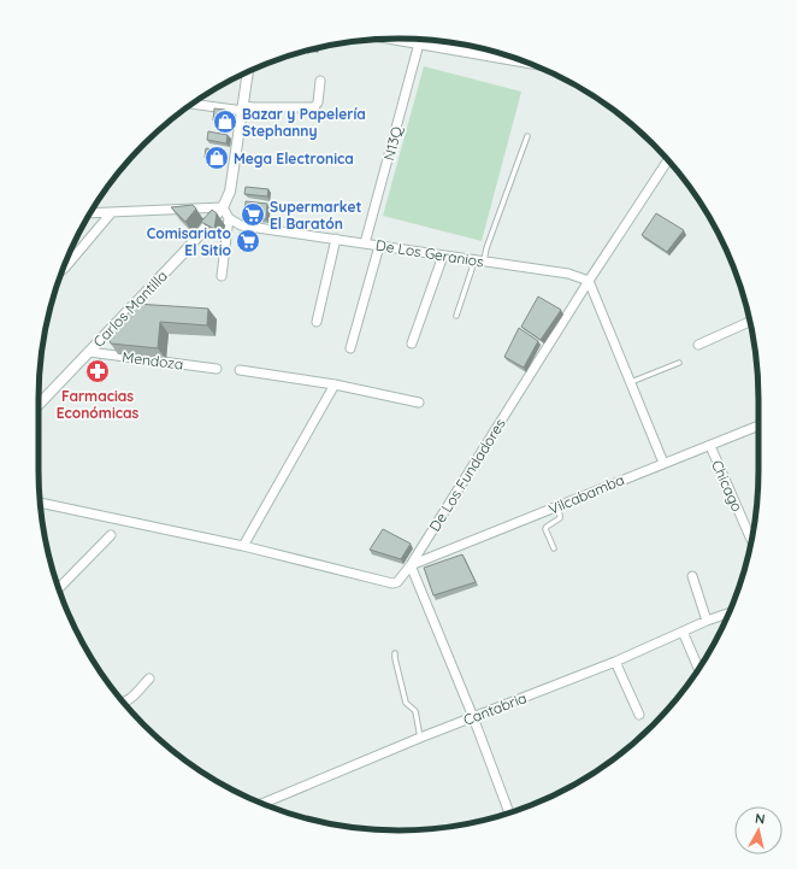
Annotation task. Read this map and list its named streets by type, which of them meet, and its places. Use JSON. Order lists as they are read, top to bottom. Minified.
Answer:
{"streets":{"street":["N13Q","De Los Geranios","Carlos Mantilla","Mendoza","De Los Fundadores","Chicago","Vilcabamba","Cantabria"]},"crossings":[["N13Q","De Los Geranios"],["De Los Geranios","De Los Fundadores"],["Carlos Mantilla","Mendoza"],["De Los Fundadores","Vilcabamba"],["Chicago","Vilcabamba"]],"places":{"shop":["Bazar y Papelería Stephanny","Mega Electronica"],"supermarket":["Supermarket El Baratón","Comisariato El Sitio"],"pharmacy":["Farmacias Económicas"]},"north":"top"}
